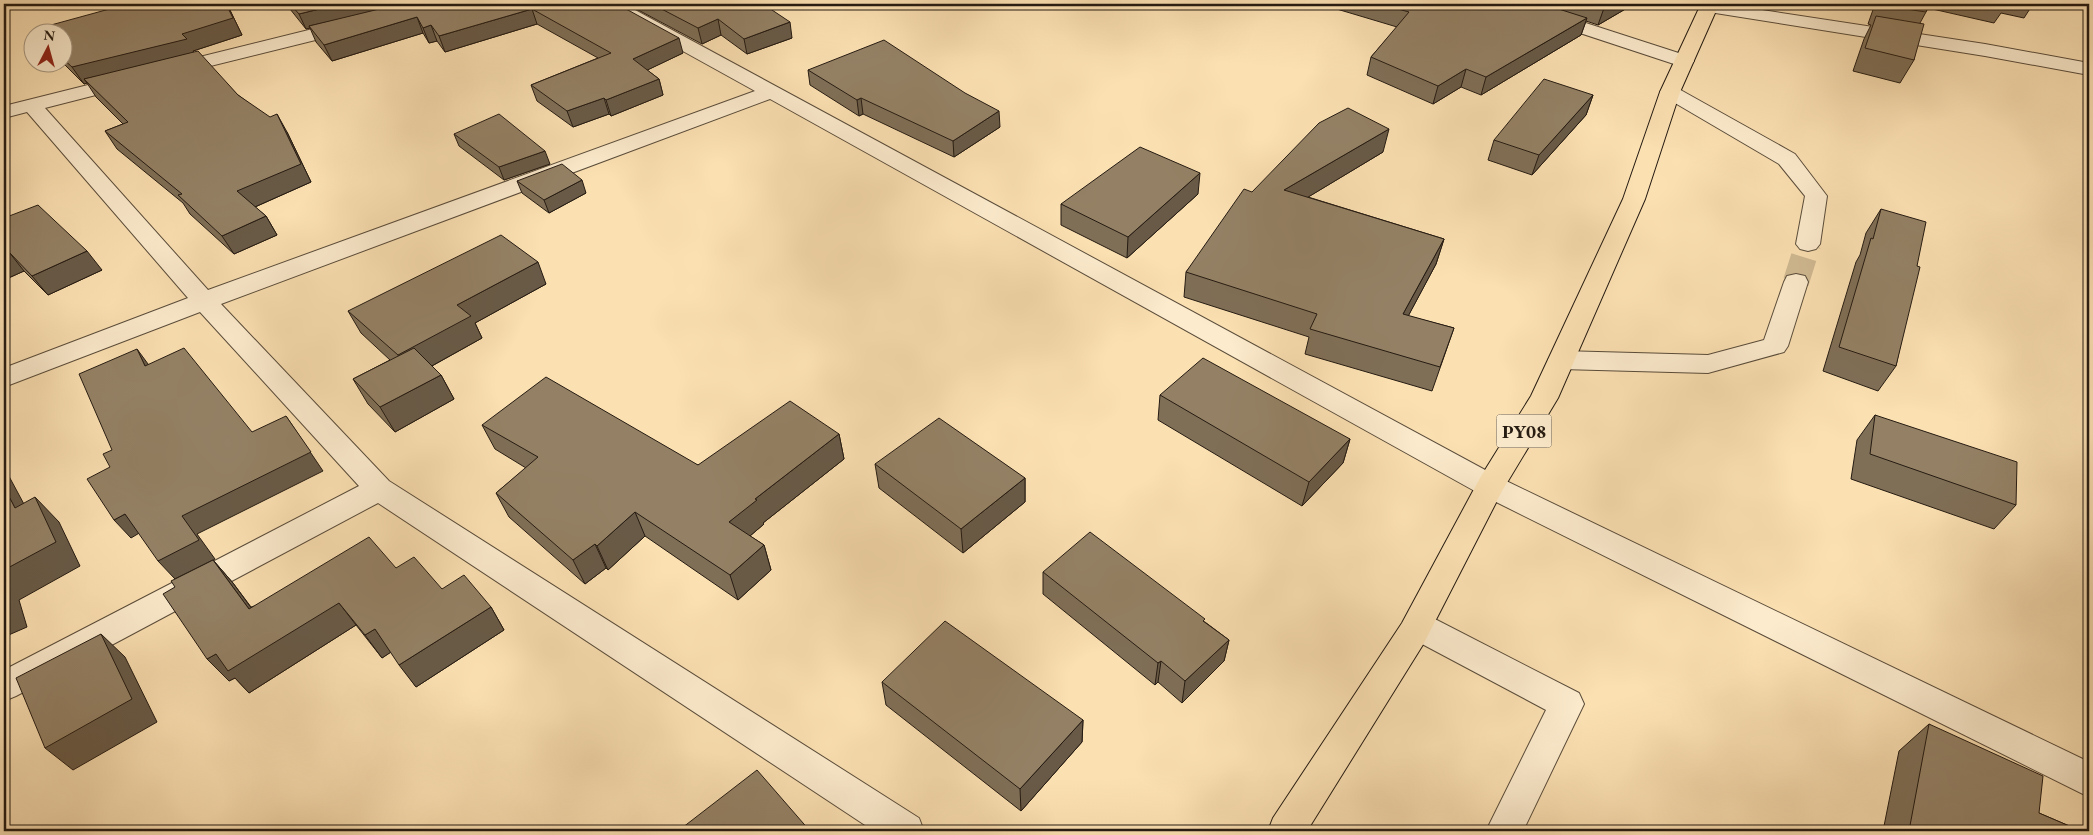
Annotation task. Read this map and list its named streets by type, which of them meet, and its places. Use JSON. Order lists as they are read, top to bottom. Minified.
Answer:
{"streets":{"highway":["PY08"]},"north":"top"}
